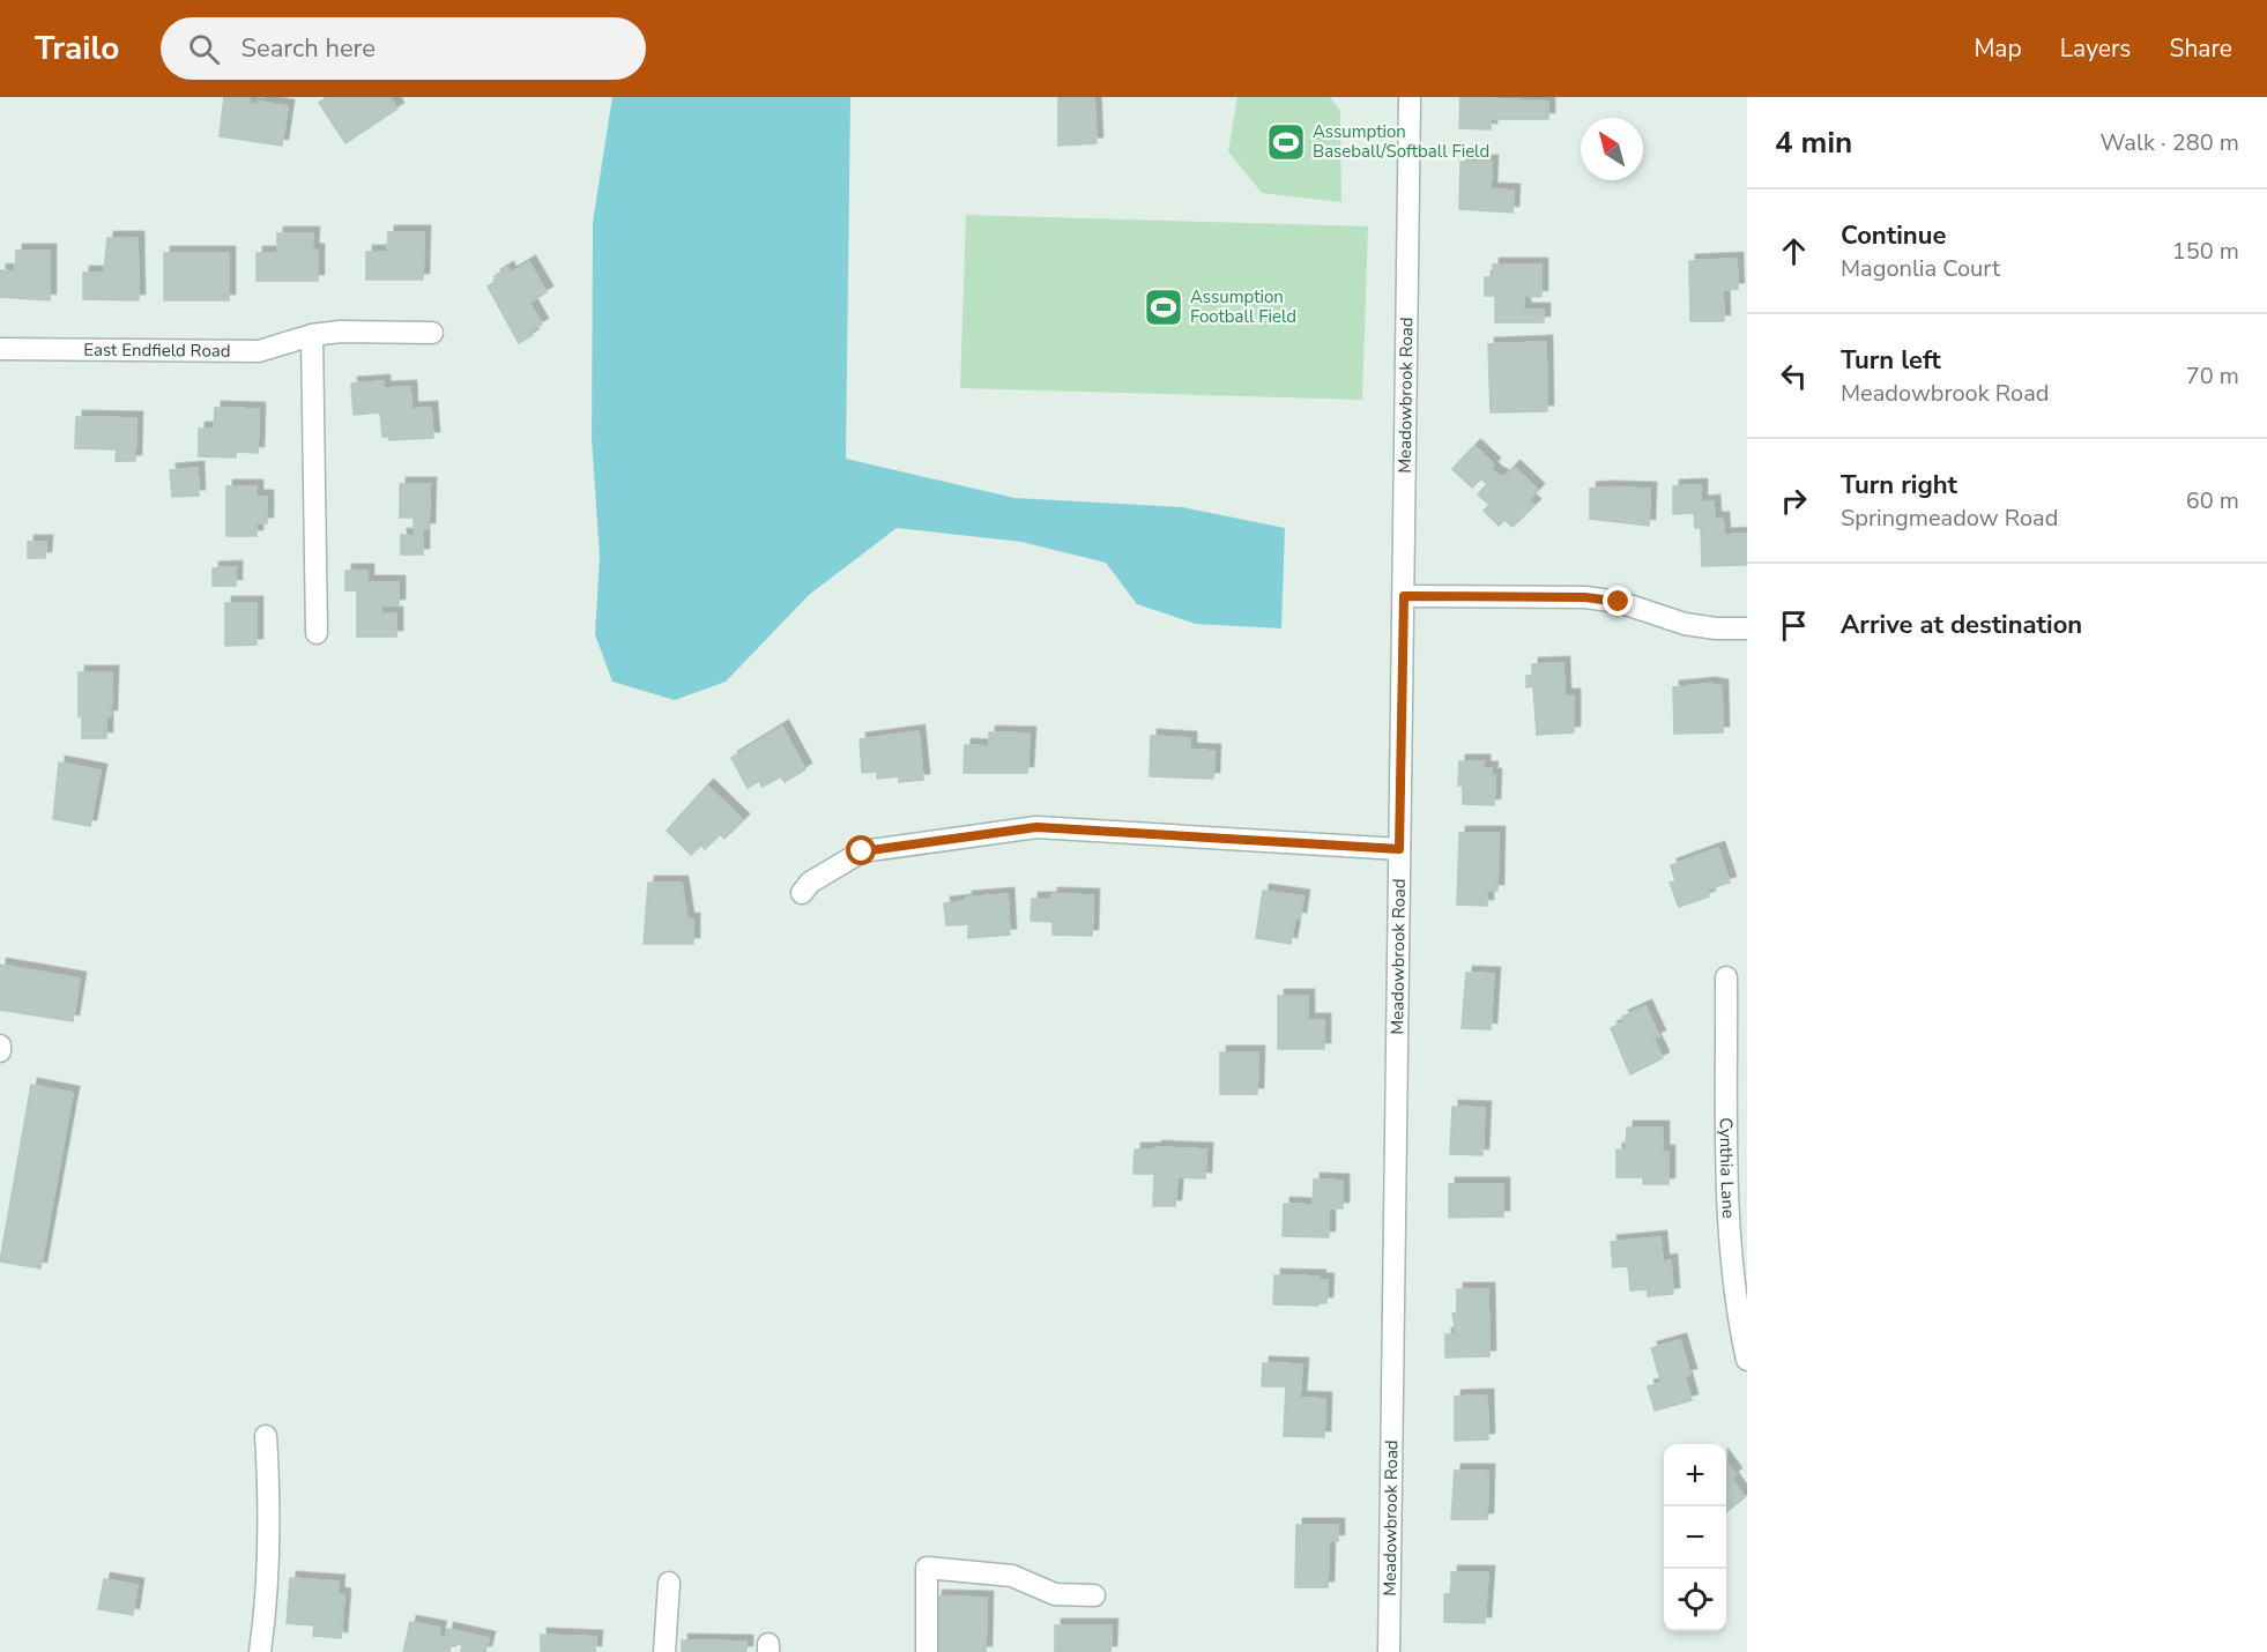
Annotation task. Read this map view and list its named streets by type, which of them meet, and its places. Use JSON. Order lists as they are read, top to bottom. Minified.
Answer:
{"streets":{"street":["East Endfield Road","Meadowbrook Road","Cynthia Lane"]},"places":{"sports":["Assumption Baseball/Softball Field","Assumption Football Field"]},"north":"top left","page":{"header":"Trailo","search":"Search here","nav":["Map","Layers","Share"],"heading":["4 min","Walk · 280 m"],"list":[["Continue","Magonlia Court","150 m"],["Turn left","Meadowbrook Road","70 m"],["Turn right","Springmeadow Road","60 m"],"Arrive at destination"],"map_buttons":["+","−"]}}
